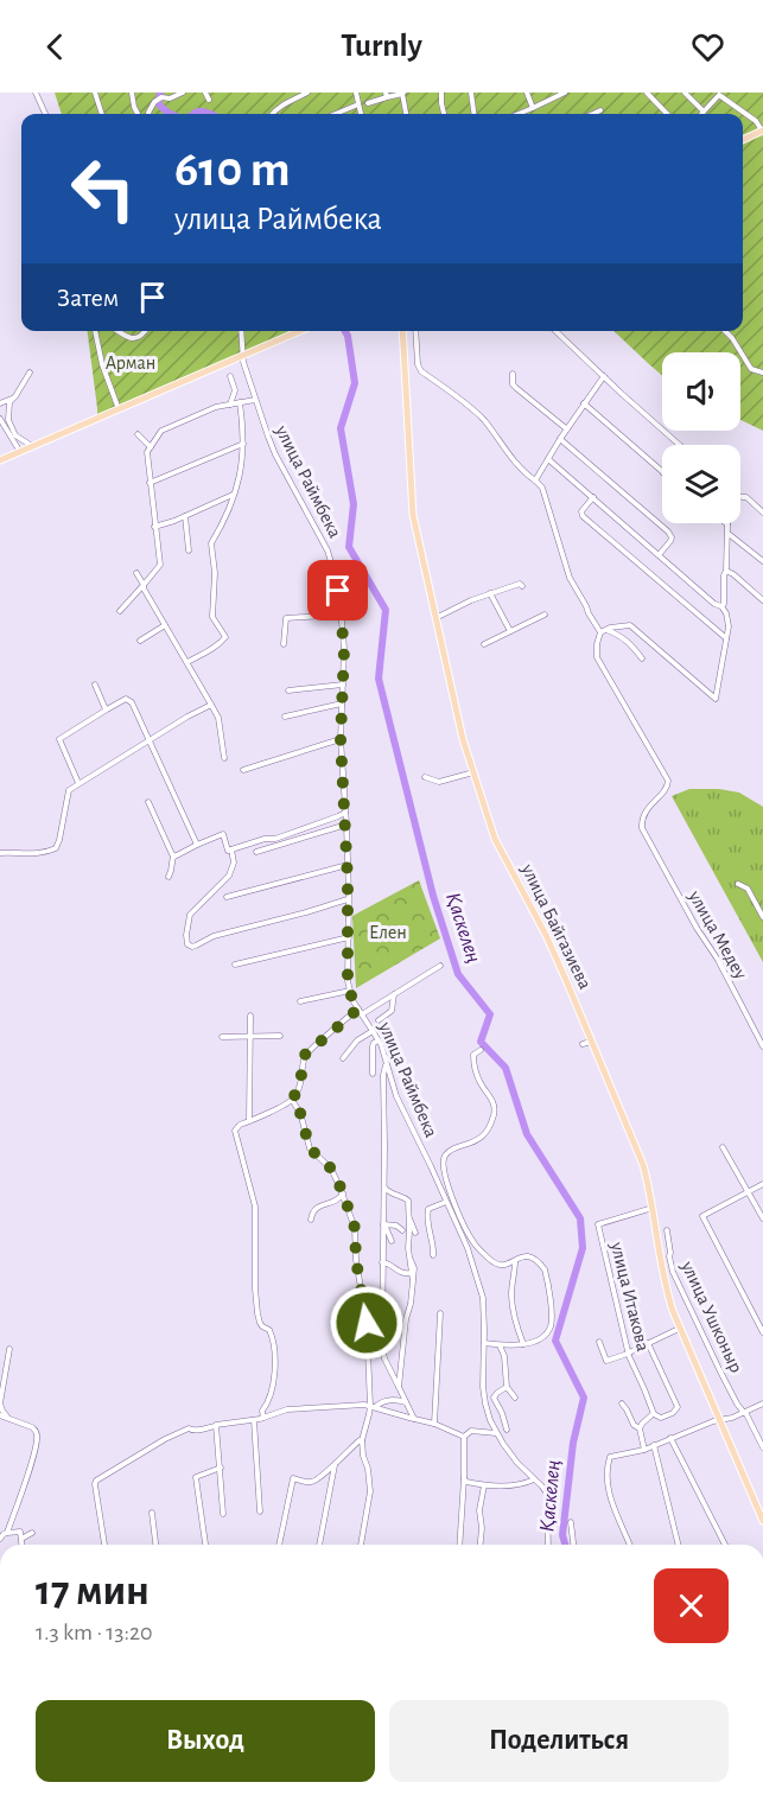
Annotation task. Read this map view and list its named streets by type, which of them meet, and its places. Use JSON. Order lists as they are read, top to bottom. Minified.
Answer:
{"streets":{"main road":["улица Байгазиева"],"street":["улица Раймбека","улица Медеу","улица Итакова","улица Ушконыр"]},"crossings":[["улица Байгазиева","улица Итакова"]],"water":["Қаскелең"],"parks":["Арман","Елен"],"page":{"header":"Turnly","turn":["610 m","улица Раймбека"],"then":"Затем","heading":["17 мин","1.3 km · 13:20"],"buttons":["Выход","Поделиться"]}}
